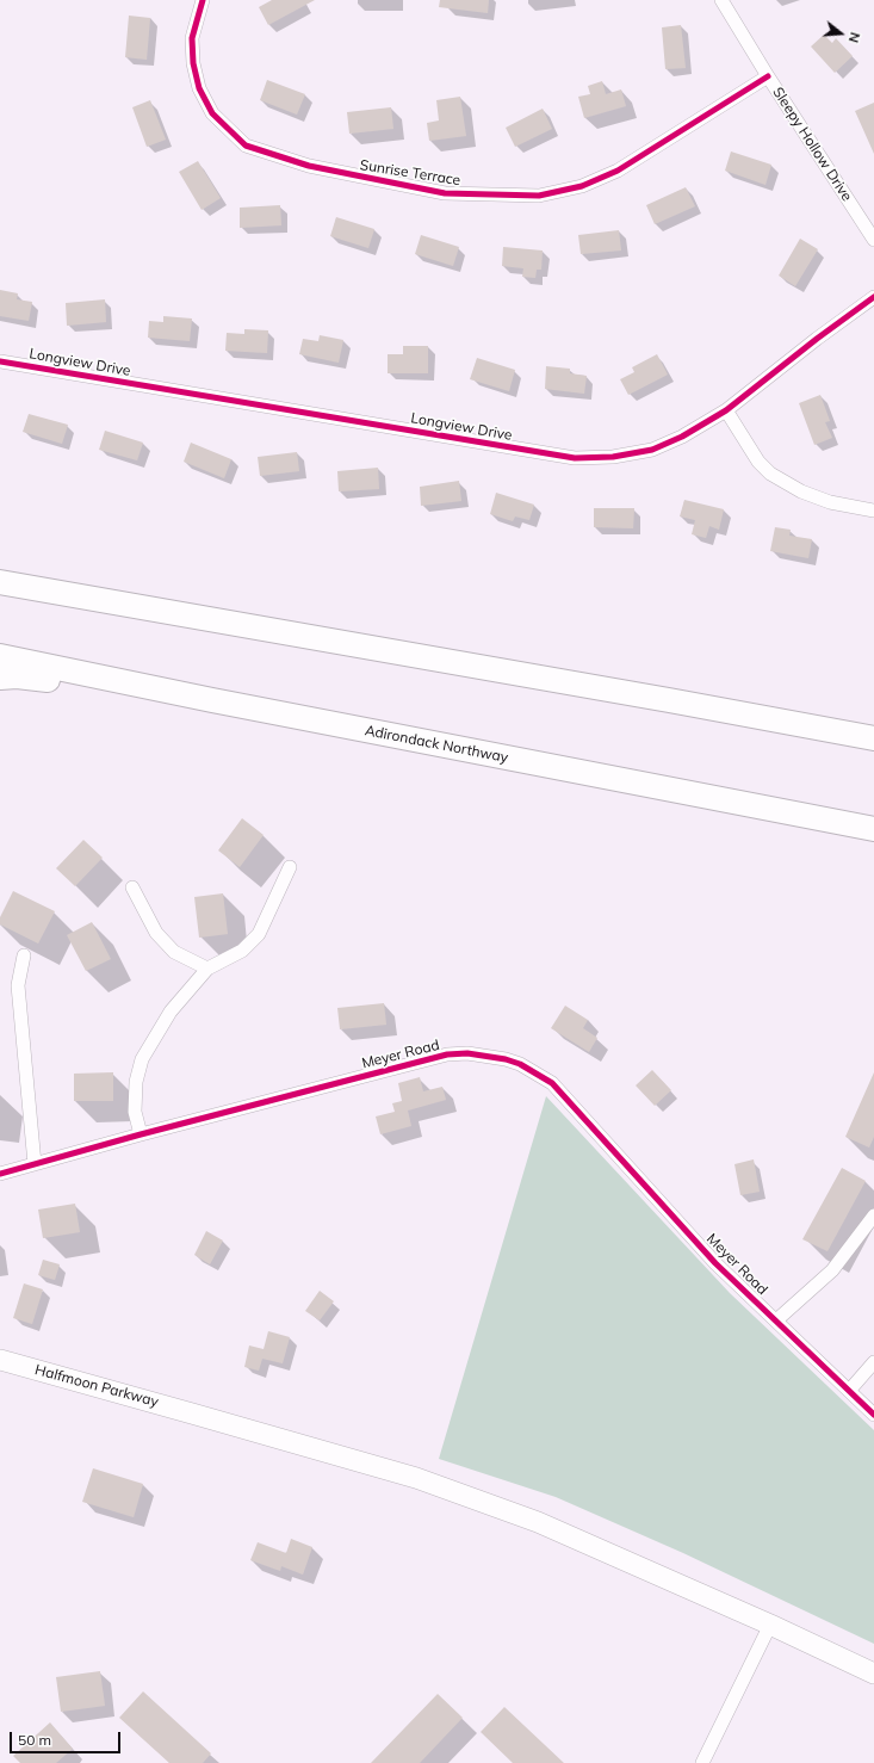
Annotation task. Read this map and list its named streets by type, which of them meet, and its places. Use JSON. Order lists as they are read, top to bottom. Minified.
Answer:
{"streets":{"highway":["Adirondack Northway"],"main road":["Halfmoon Parkway"],"street":["Sleepy Hollow Drive","Sunrise Terrace","Longview Drive","Meyer Road"]},"crossings":[["Sleepy Hollow Drive","Sunrise Terrace"]],"scale_bar":"50 m","north":"right"}
